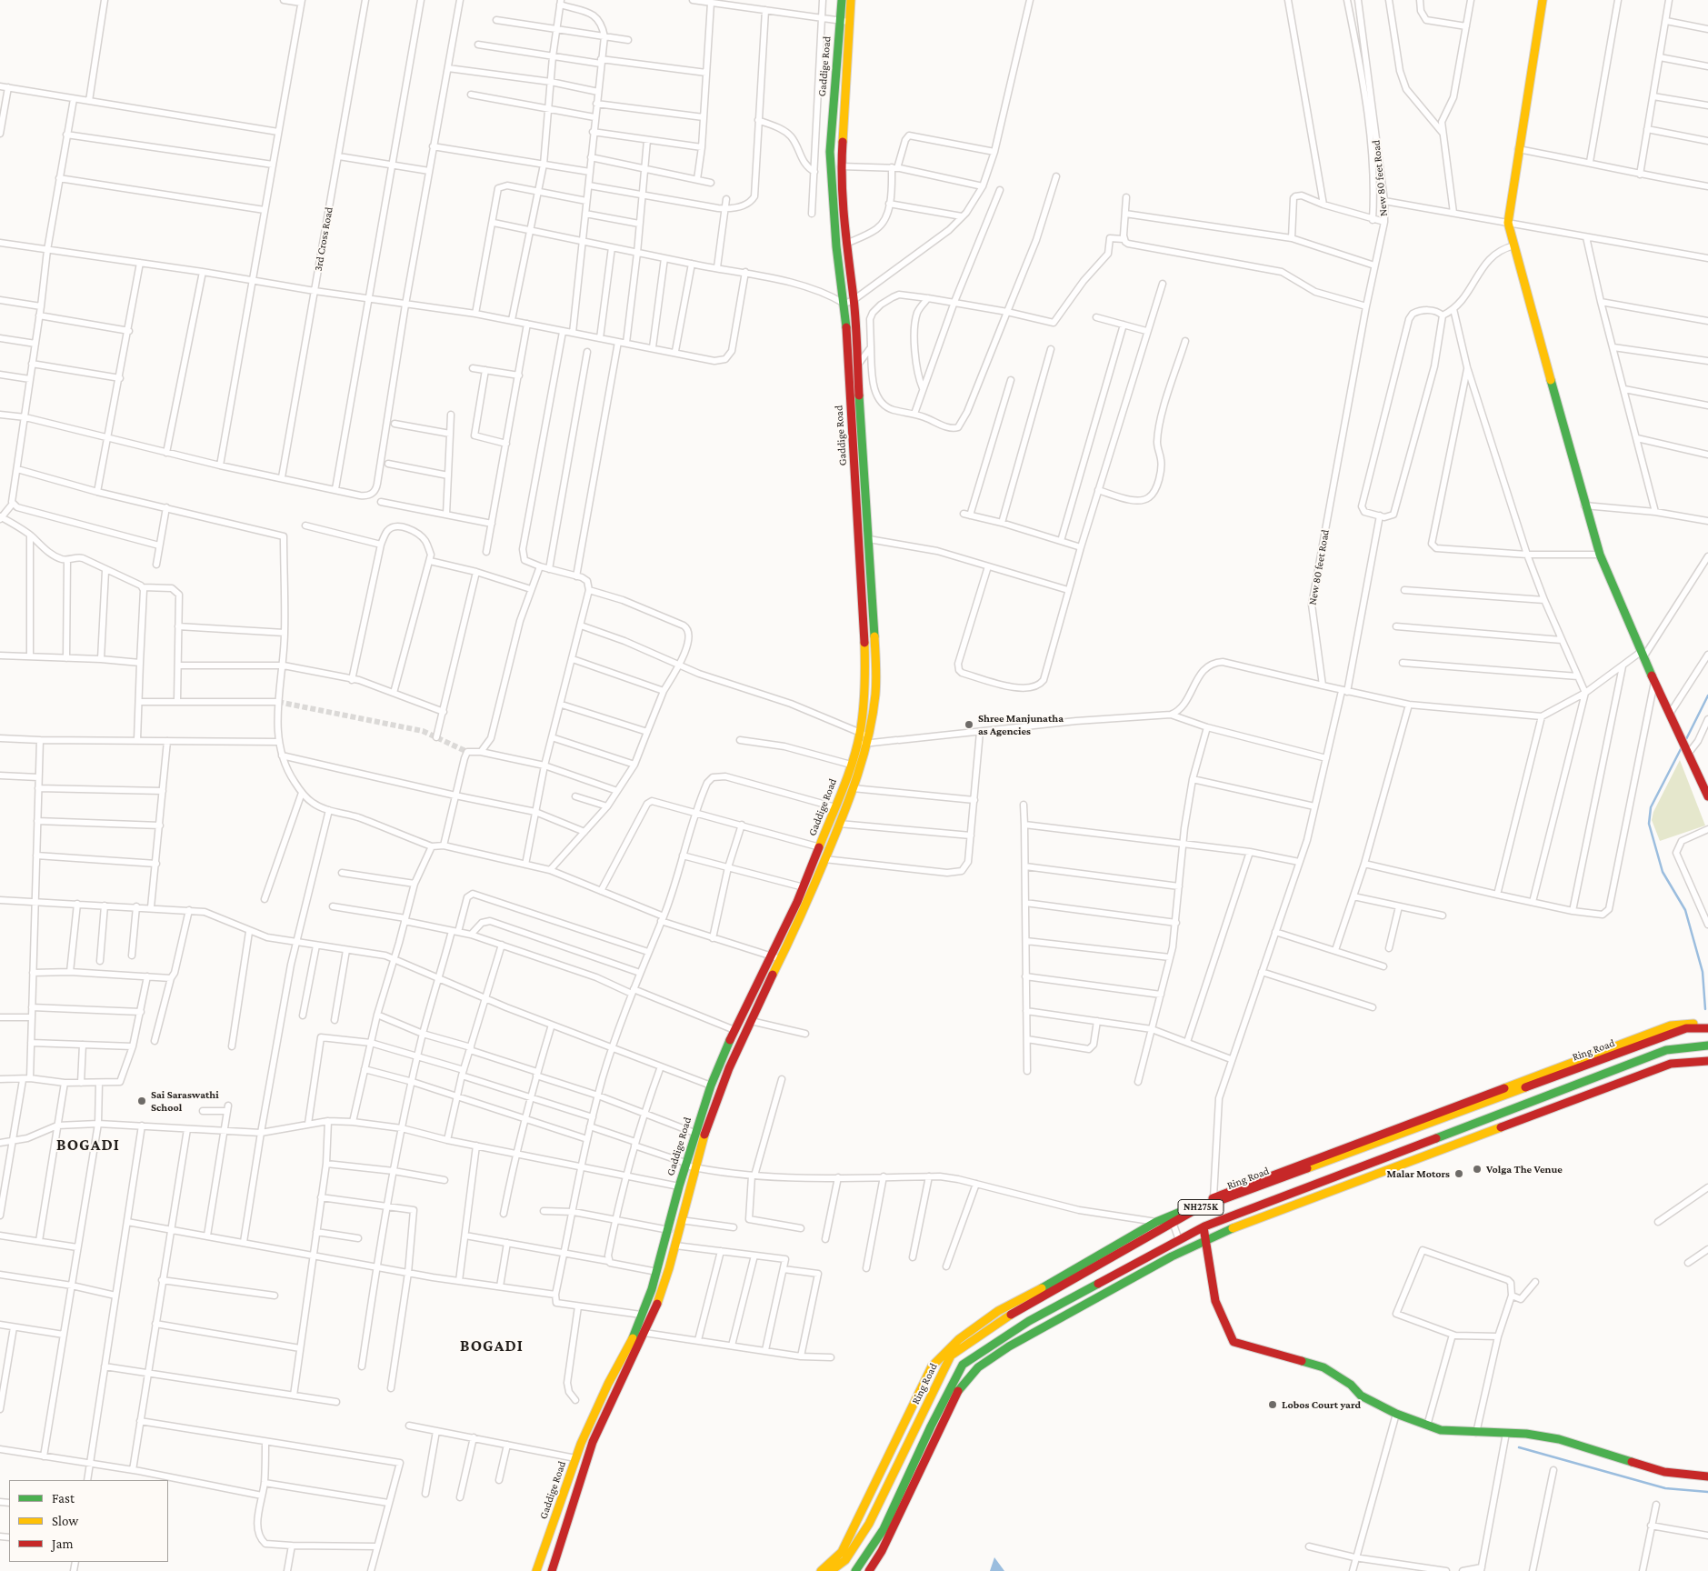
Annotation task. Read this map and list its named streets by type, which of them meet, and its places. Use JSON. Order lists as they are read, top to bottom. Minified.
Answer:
{"streets":{"main road":["Gaddige Road","Ring Road","NH275K"],"street":["New 80 feet Road","3rd Cross Road"]},"districts":["BOGADI","BOGADI"],"places":["Shree Manjunatha as Agencies","Sai Saraswathi School","Volga The Venue","Malar Motors","Lobos Court yard"],"legend":["Fast","Slow","Jam"]}
